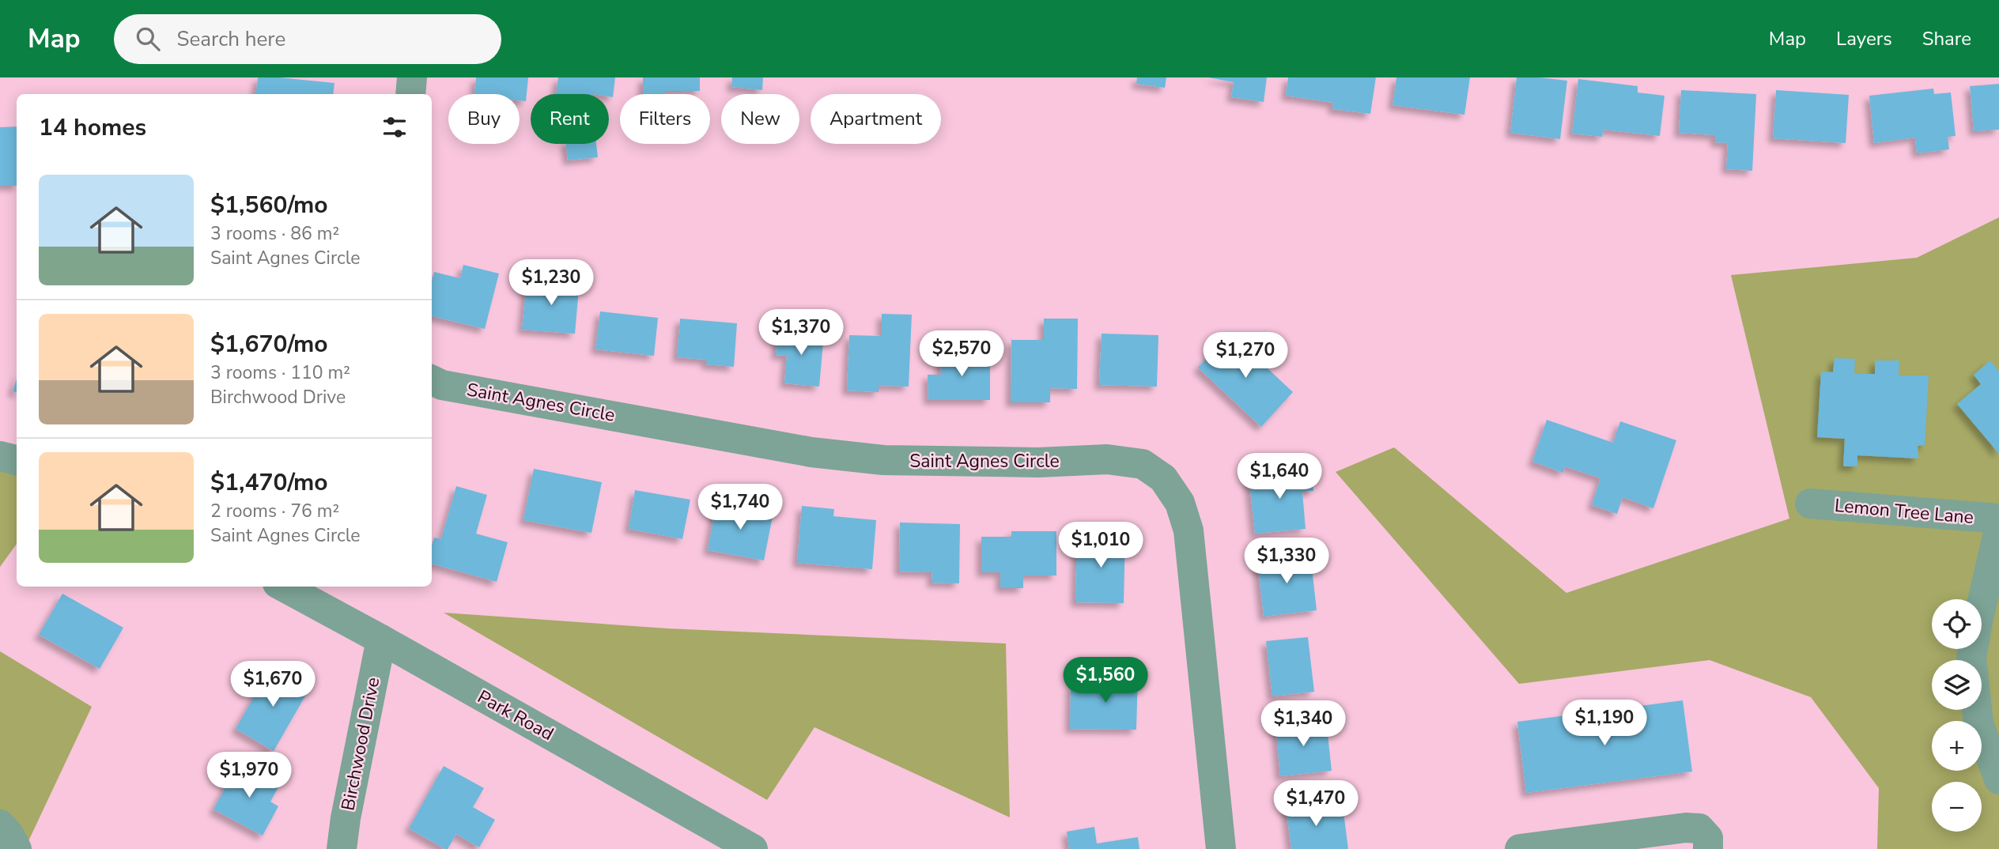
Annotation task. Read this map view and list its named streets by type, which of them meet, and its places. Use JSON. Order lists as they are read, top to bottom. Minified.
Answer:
{"streets":{"street":["Saint Agnes Circle","Lemon Tree Lane","Park Road","Birchwood Drive"]},"crossings":[["Park Road","Birchwood Drive"]],"page":{"header":"Map","search":"Search here","nav":["Map","Layers","Share"],"chip":["Buy","Rent","Filters","New","Apartment"],"heading":"14 homes","list":[{"name":"$1,560/mo","note":"3 rooms · 86 m² · Saint Agnes Circle"},{"name":"$1,670/mo","note":"3 rooms · 110 m² · Birchwood Drive"},{"name":"$1,470/mo","note":"2 rooms · 76 m² · Saint Agnes Circle"}],"price":["$1,230","$1,370","$2,570","$1,270","$1,640","$1,740","$1,010","$1,330","$1,560","$1,670","$1,190","$1,340","$1,970","$1,470"],"map_buttons":["+","−"]}}
